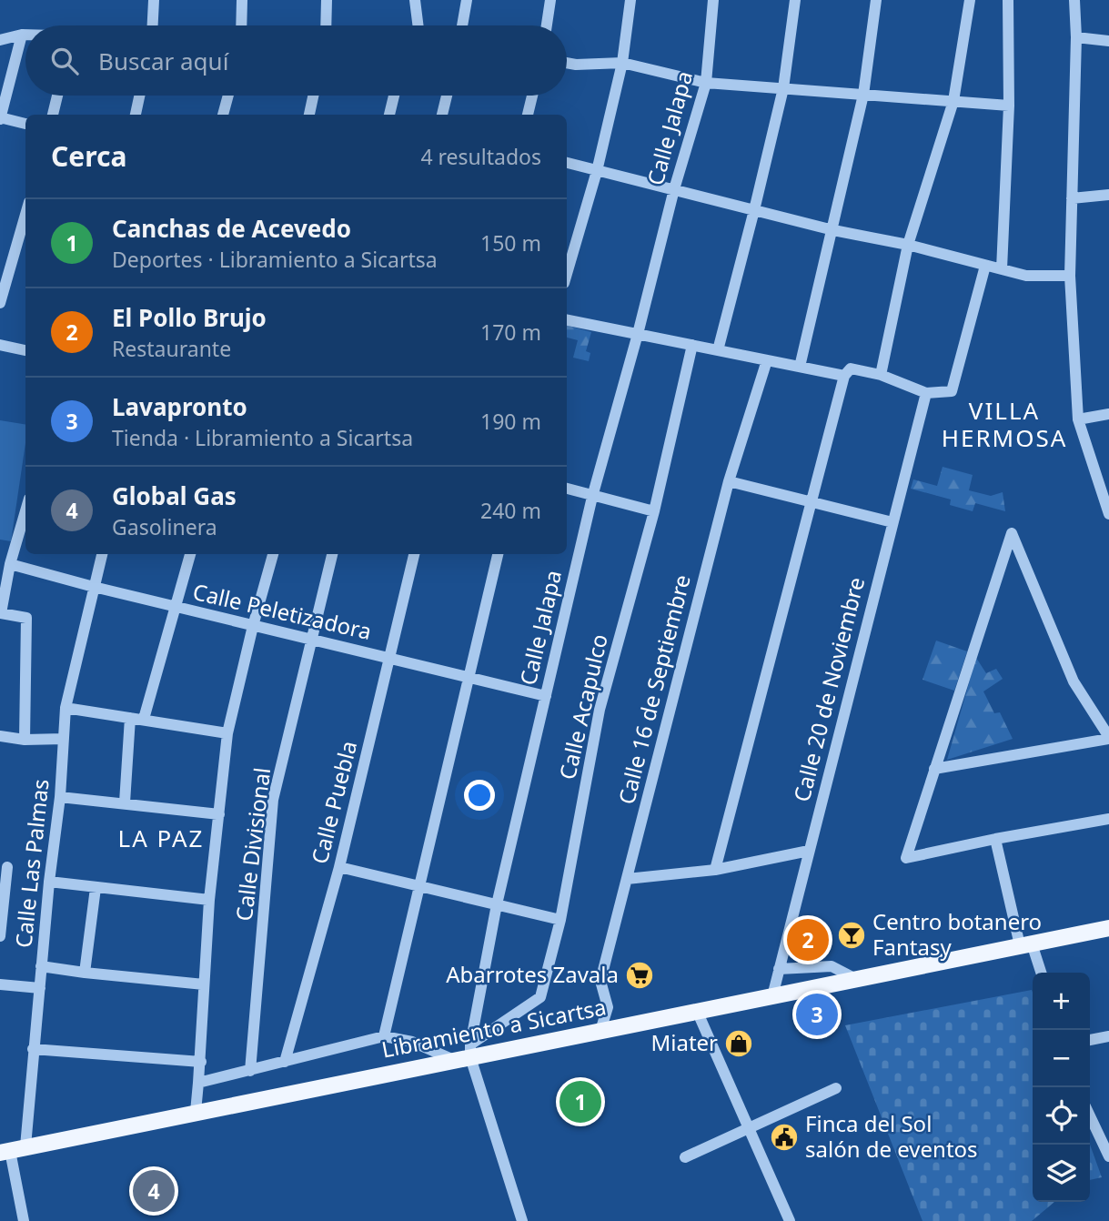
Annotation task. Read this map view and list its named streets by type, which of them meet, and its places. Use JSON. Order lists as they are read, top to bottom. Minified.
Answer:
{"streets":{"main road":["Libramiento a Sicartsa"],"street":["Calle Jalapa","Calle Peletizadora","Calle 16 de Septiembre","Calle 20 de Noviembre","Calle Acapulco","Calle Puebla","Calle Divisional","Calle Las Palmas"]},"crossings":[["Calle Jalapa","Calle Peletizadora"],["Calle Jalapa","Calle Acapulco"],["Calle Jalapa","Libramiento a Sicartsa"],["Calle Peletizadora","Calle Puebla"],["Calle Peletizadora","Calle Divisional"],["Calle Peletizadora","Calle Las Palmas"],["Calle 16 de Septiembre","Libramiento a Sicartsa"],["Calle 20 de Noviembre","Libramiento a Sicartsa"],["Calle Acapulco","Libramiento a Sicartsa"],["Calle Las Palmas","Libramiento a Sicartsa"]],"districts":["VILLA HERMOSA","LA PAZ"],"places":{"bar":["Centro botanero Fantasy"],"supermarket":["Abarrotes Zavala"],"shop":["Miater"],"public building":["Finca del Sol salón de eventos"]},"page":{"search":"Buscar aquí","heading":["Cerca","4 resultados"],"list":[{"mark":"1","name":"Canchas de Acevedo","note":"Deportes · Libramiento a Sicartsa","value":"150 m"},{"mark":"2","name":"El Pollo Brujo","note":"Restaurante","value":"170 m"},{"mark":"3","name":"Lavapronto","note":"Tienda · Libramiento a Sicartsa","value":"190 m"},{"mark":"4","name":"Global Gas","note":"Gasolinera","value":"240 m"}],"pins":["2","3","1","4"],"map_buttons":["+","−"]}}
